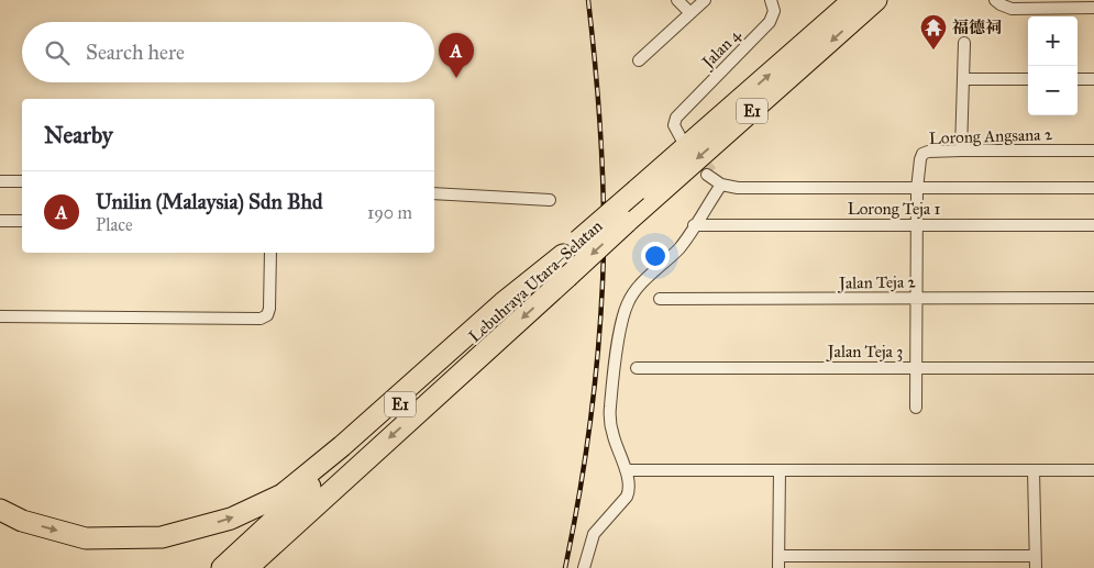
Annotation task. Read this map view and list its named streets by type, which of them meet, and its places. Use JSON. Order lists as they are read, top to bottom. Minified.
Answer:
{"streets":{"highway":["E1","Lebuhraya Utara–Selatan"],"street":["Jalan 4","Lorong Angsana 2","Lorong Teja 1","Jalan Teja 2","Jalan Teja 3"]},"places":{"temple":["福德祠"]},"page":{"map_buttons":["+","−"],"search":"Search here","pins":"A","heading":"Nearby","list":[{"mark":"A","name":"Unilin (Malaysia) Sdn Bhd","note":"Place","value":"190 m"}]}}
